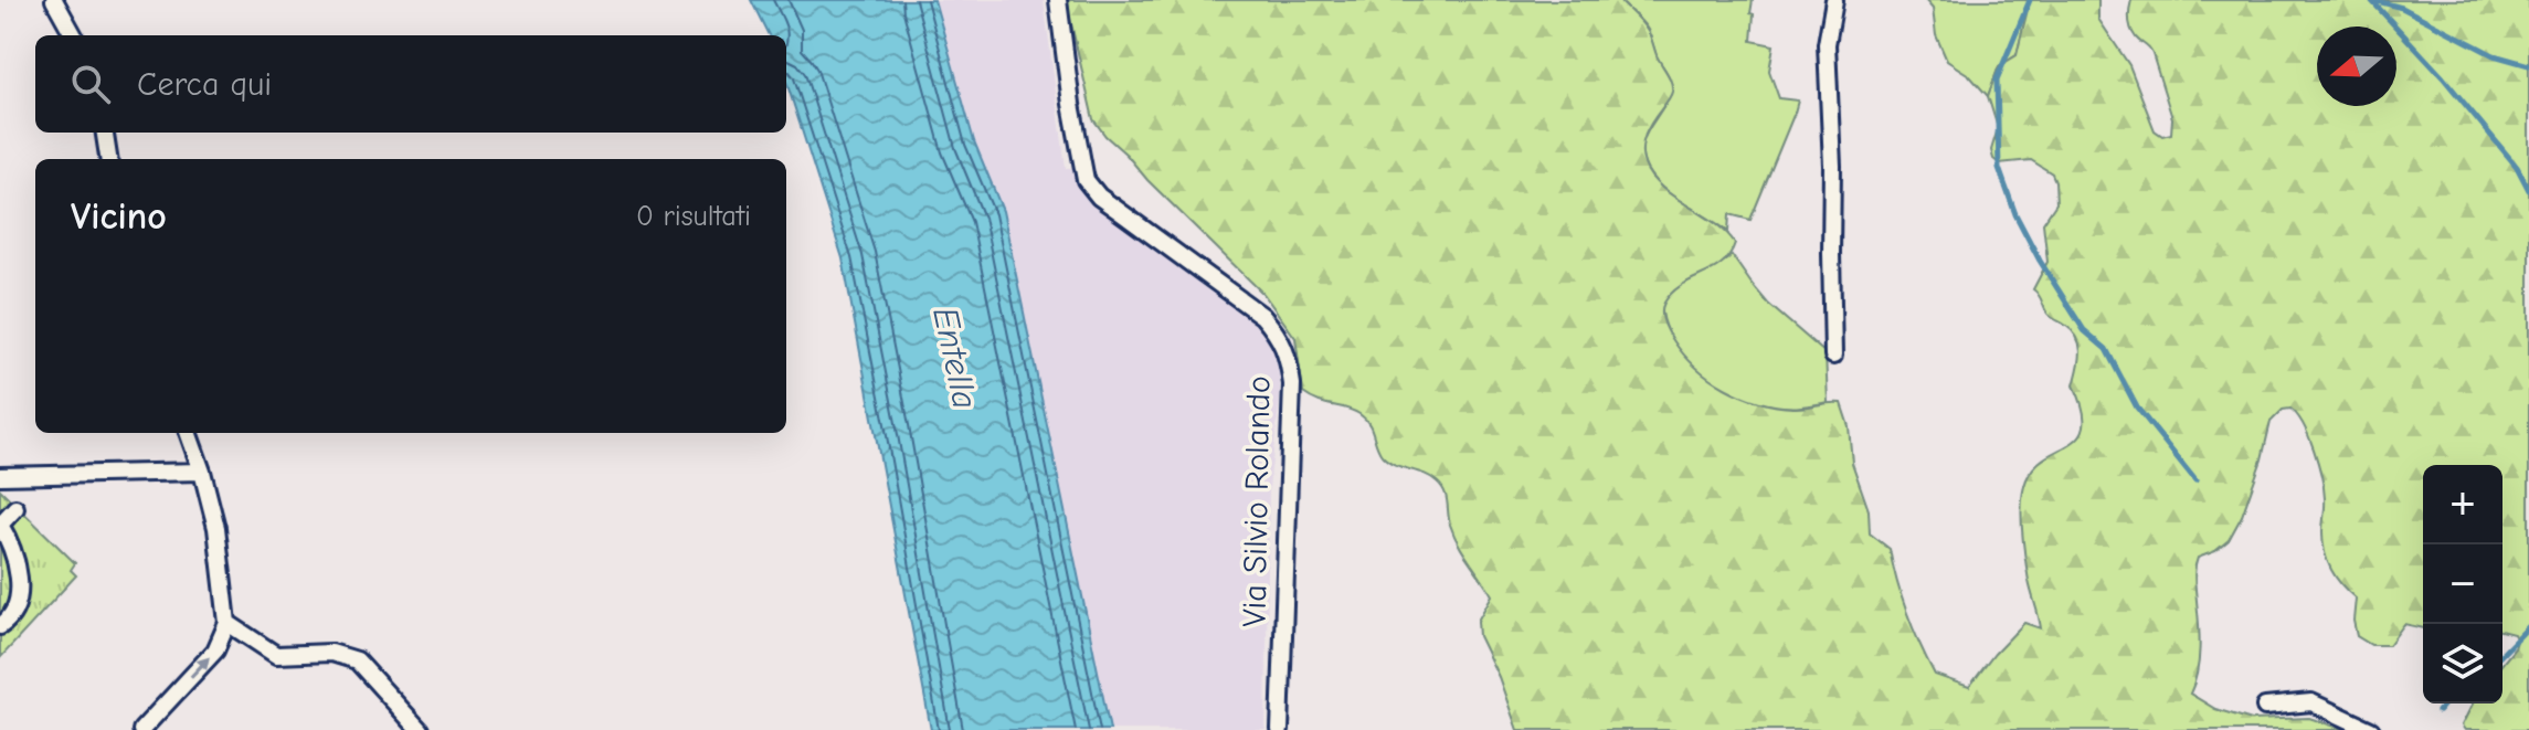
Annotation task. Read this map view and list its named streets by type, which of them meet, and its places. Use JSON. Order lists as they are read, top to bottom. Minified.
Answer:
{"streets":{"street":["Via Silvio Rolando"]},"water":["Entella"],"north":"left","page":{"search":"Cerca qui","heading":["Vicino","0 risultati"],"map_buttons":["+","−"]}}
